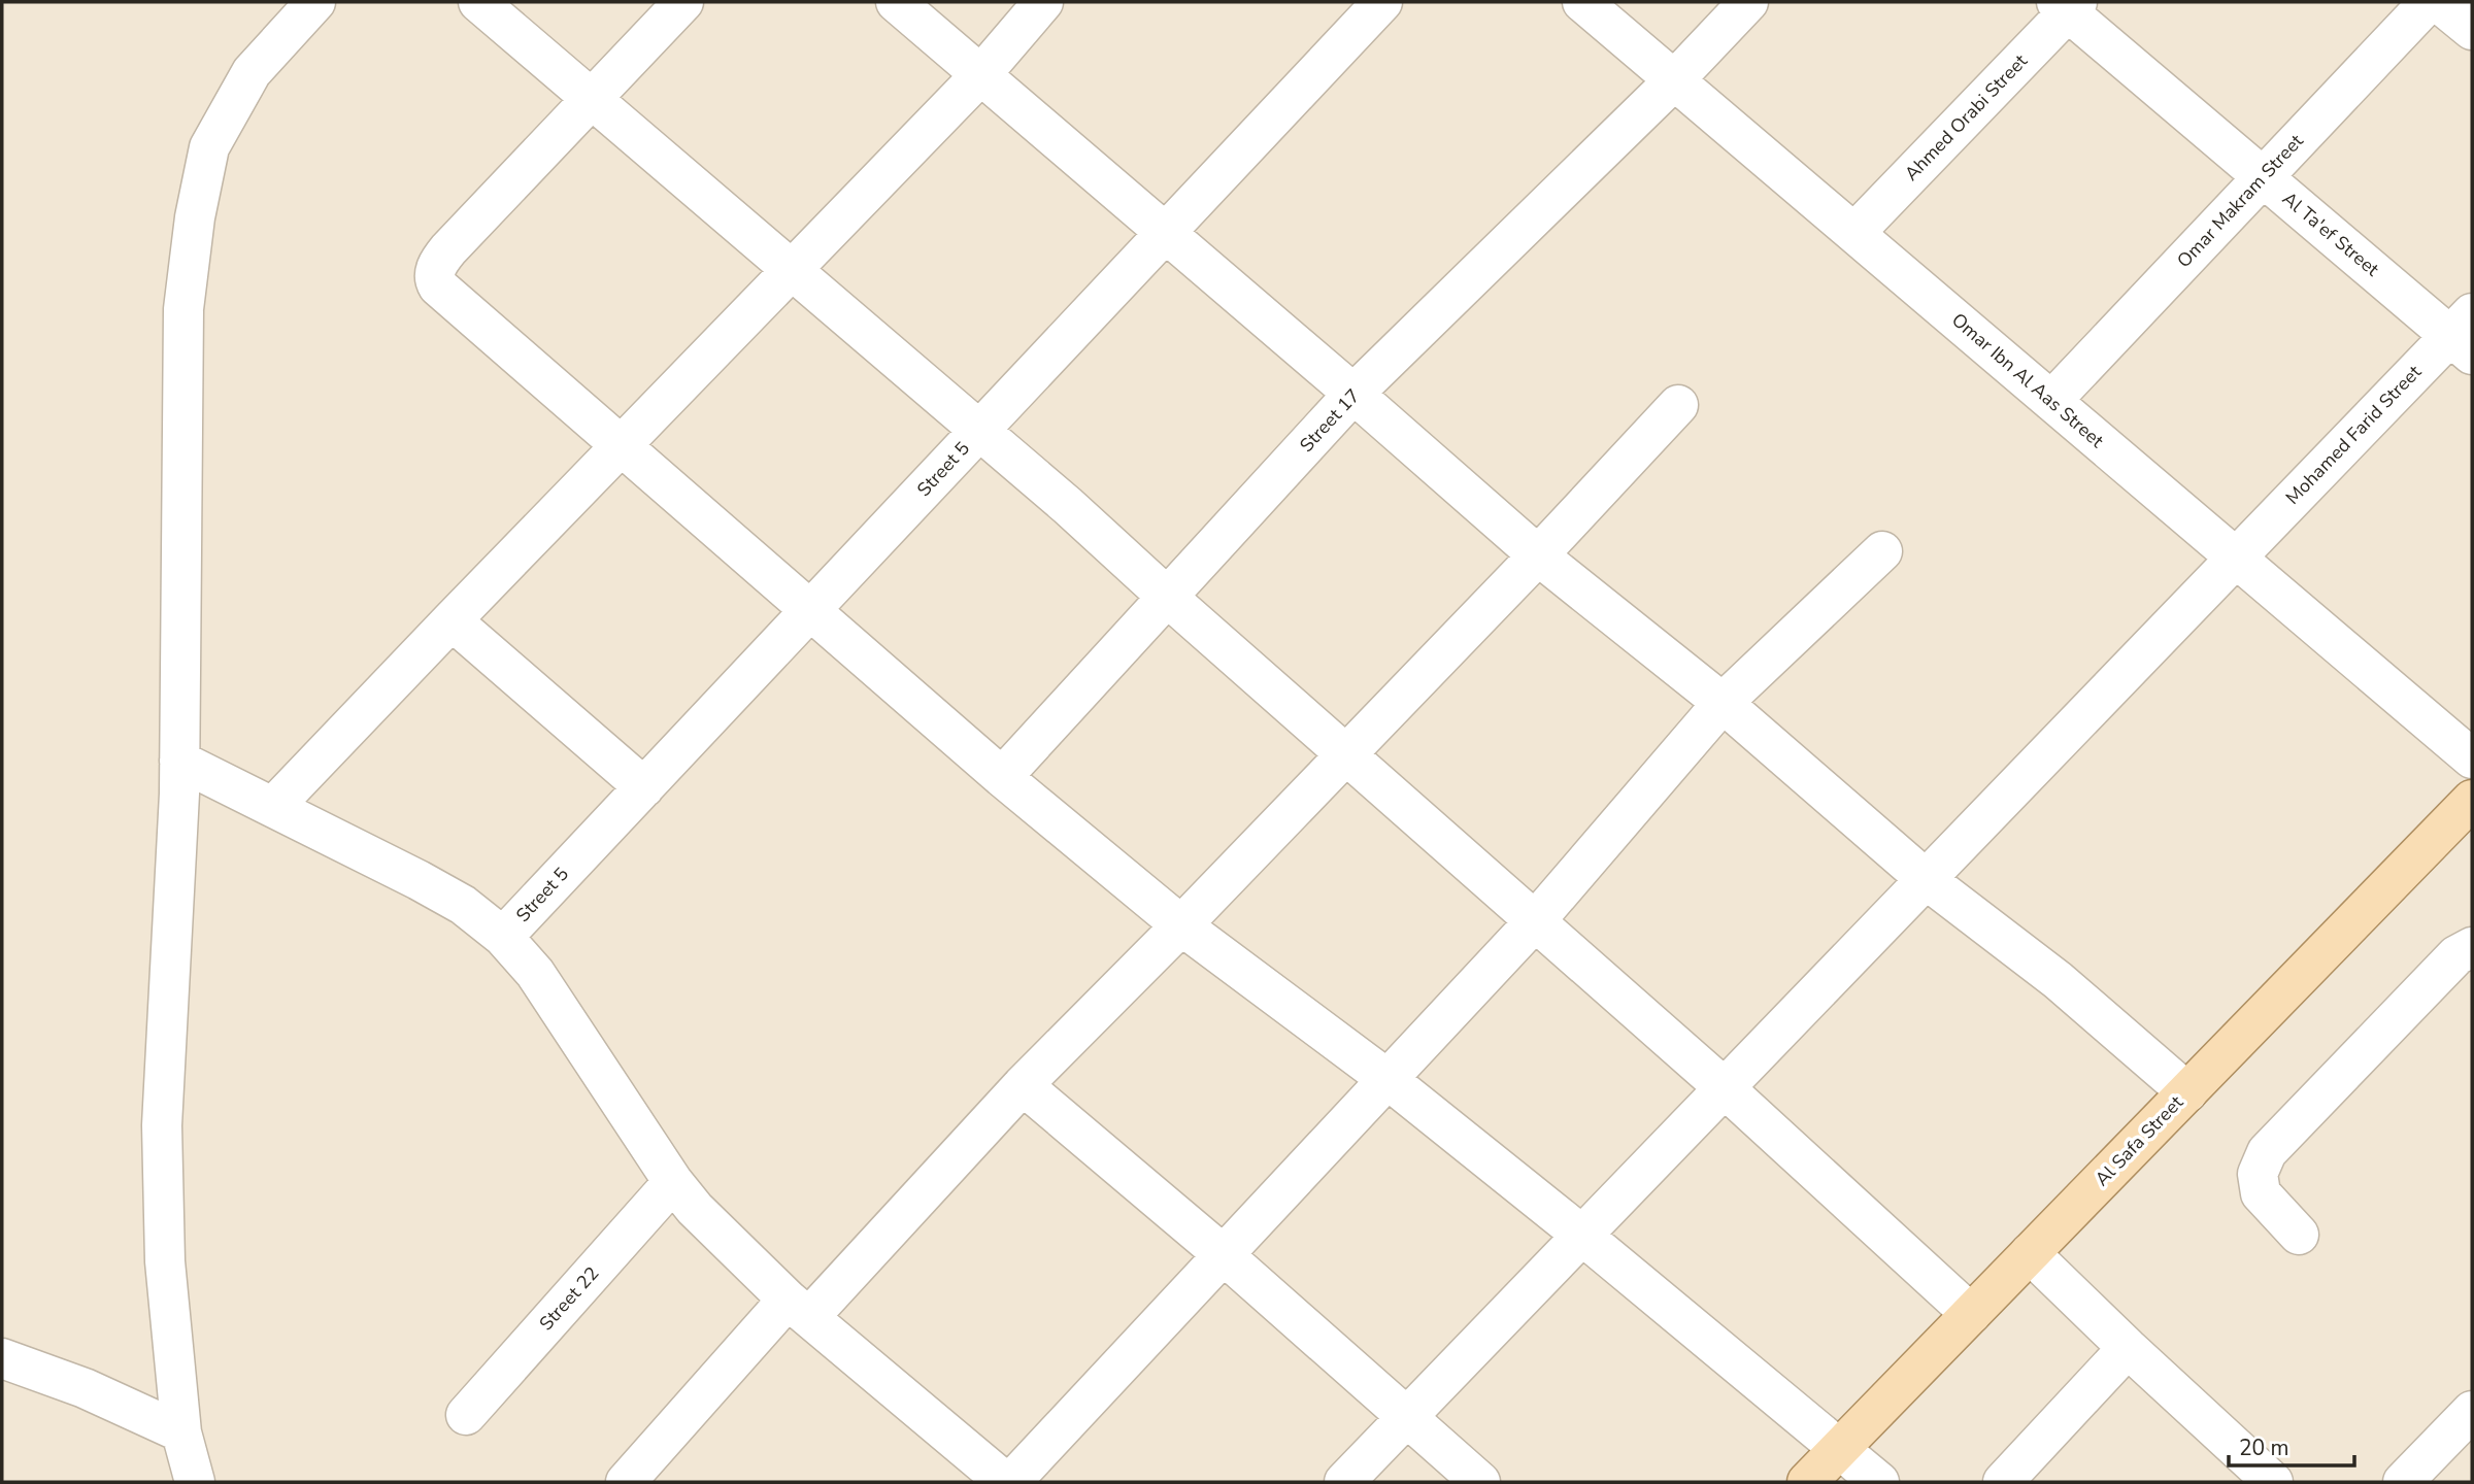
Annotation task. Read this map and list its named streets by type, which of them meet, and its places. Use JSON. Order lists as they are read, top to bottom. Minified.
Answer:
{"streets":{"main road":["Al Safa Street"],"street":["Ahmed Orabi Street","Omar Makram Street","Al Ta'ef Street","Omar Ibn Al Aas Street","Street 17","Mohamed Farid Street","Street 5","Street 22"]},"crossings":[["Ahmed Orabi Street","Al Ta'ef Street"],["Ahmed Orabi Street","Omar Ibn Al Aas Street"],["Omar Makram Street","Al Ta'ef Street"],["Omar Makram Street","Omar Ibn Al Aas Street"],["Al Ta'ef Street","Mohamed Farid Street"],["Omar Ibn Al Aas Street","Street 17"],["Omar Ibn Al Aas Street","Mohamed Farid Street"]],"scale_bar":"20 m"}
